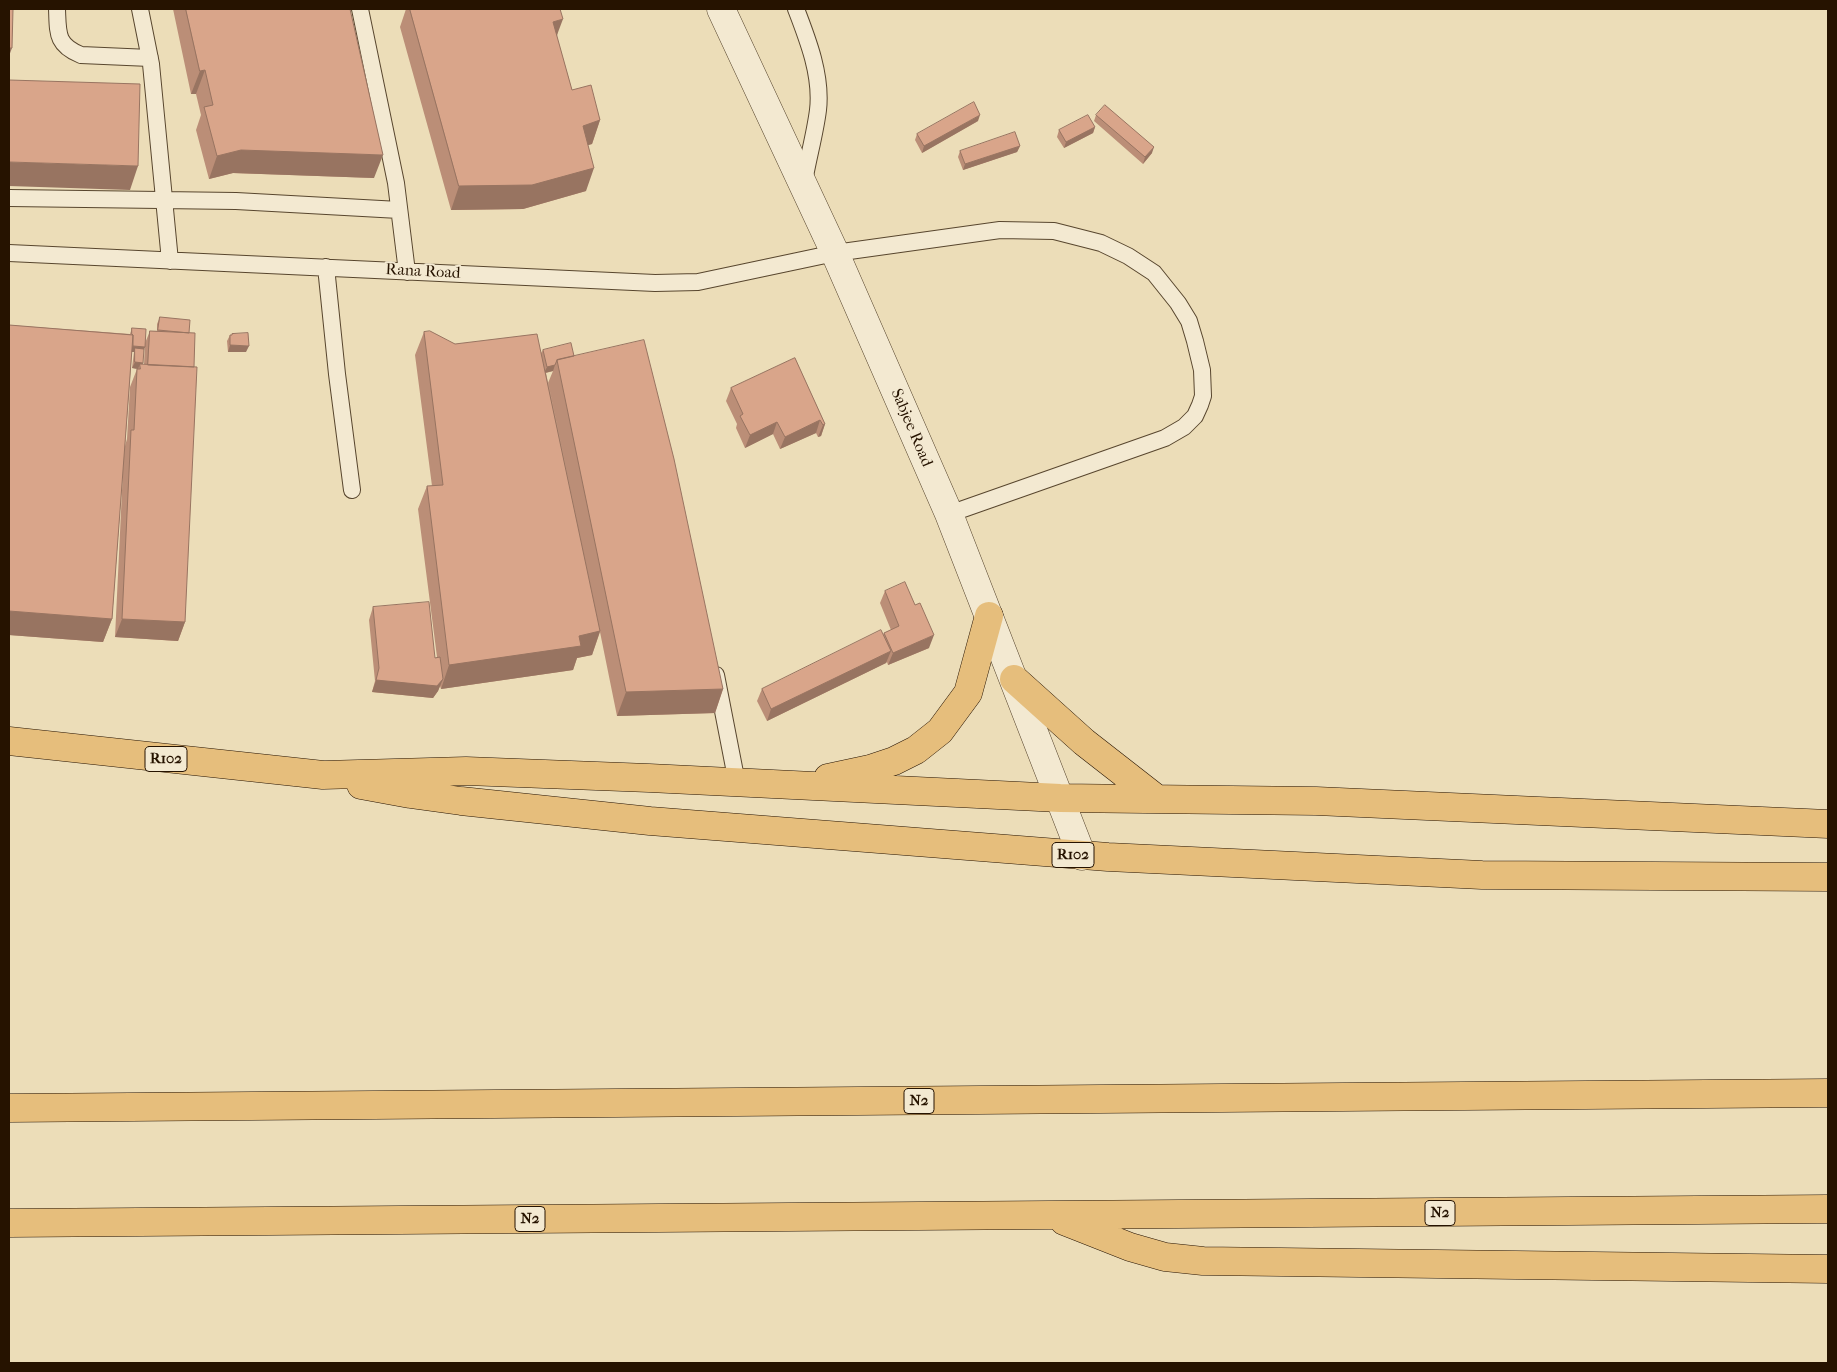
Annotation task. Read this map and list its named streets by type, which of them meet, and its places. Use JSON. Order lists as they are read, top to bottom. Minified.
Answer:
{"streets":{"main road":["R102","N2"],"street":["Sabjee Road"],"lane":["Rana Road"]},"crossings":[["Rana Road","Sabjee Road"],["Sabjee Road","R102"]]}
